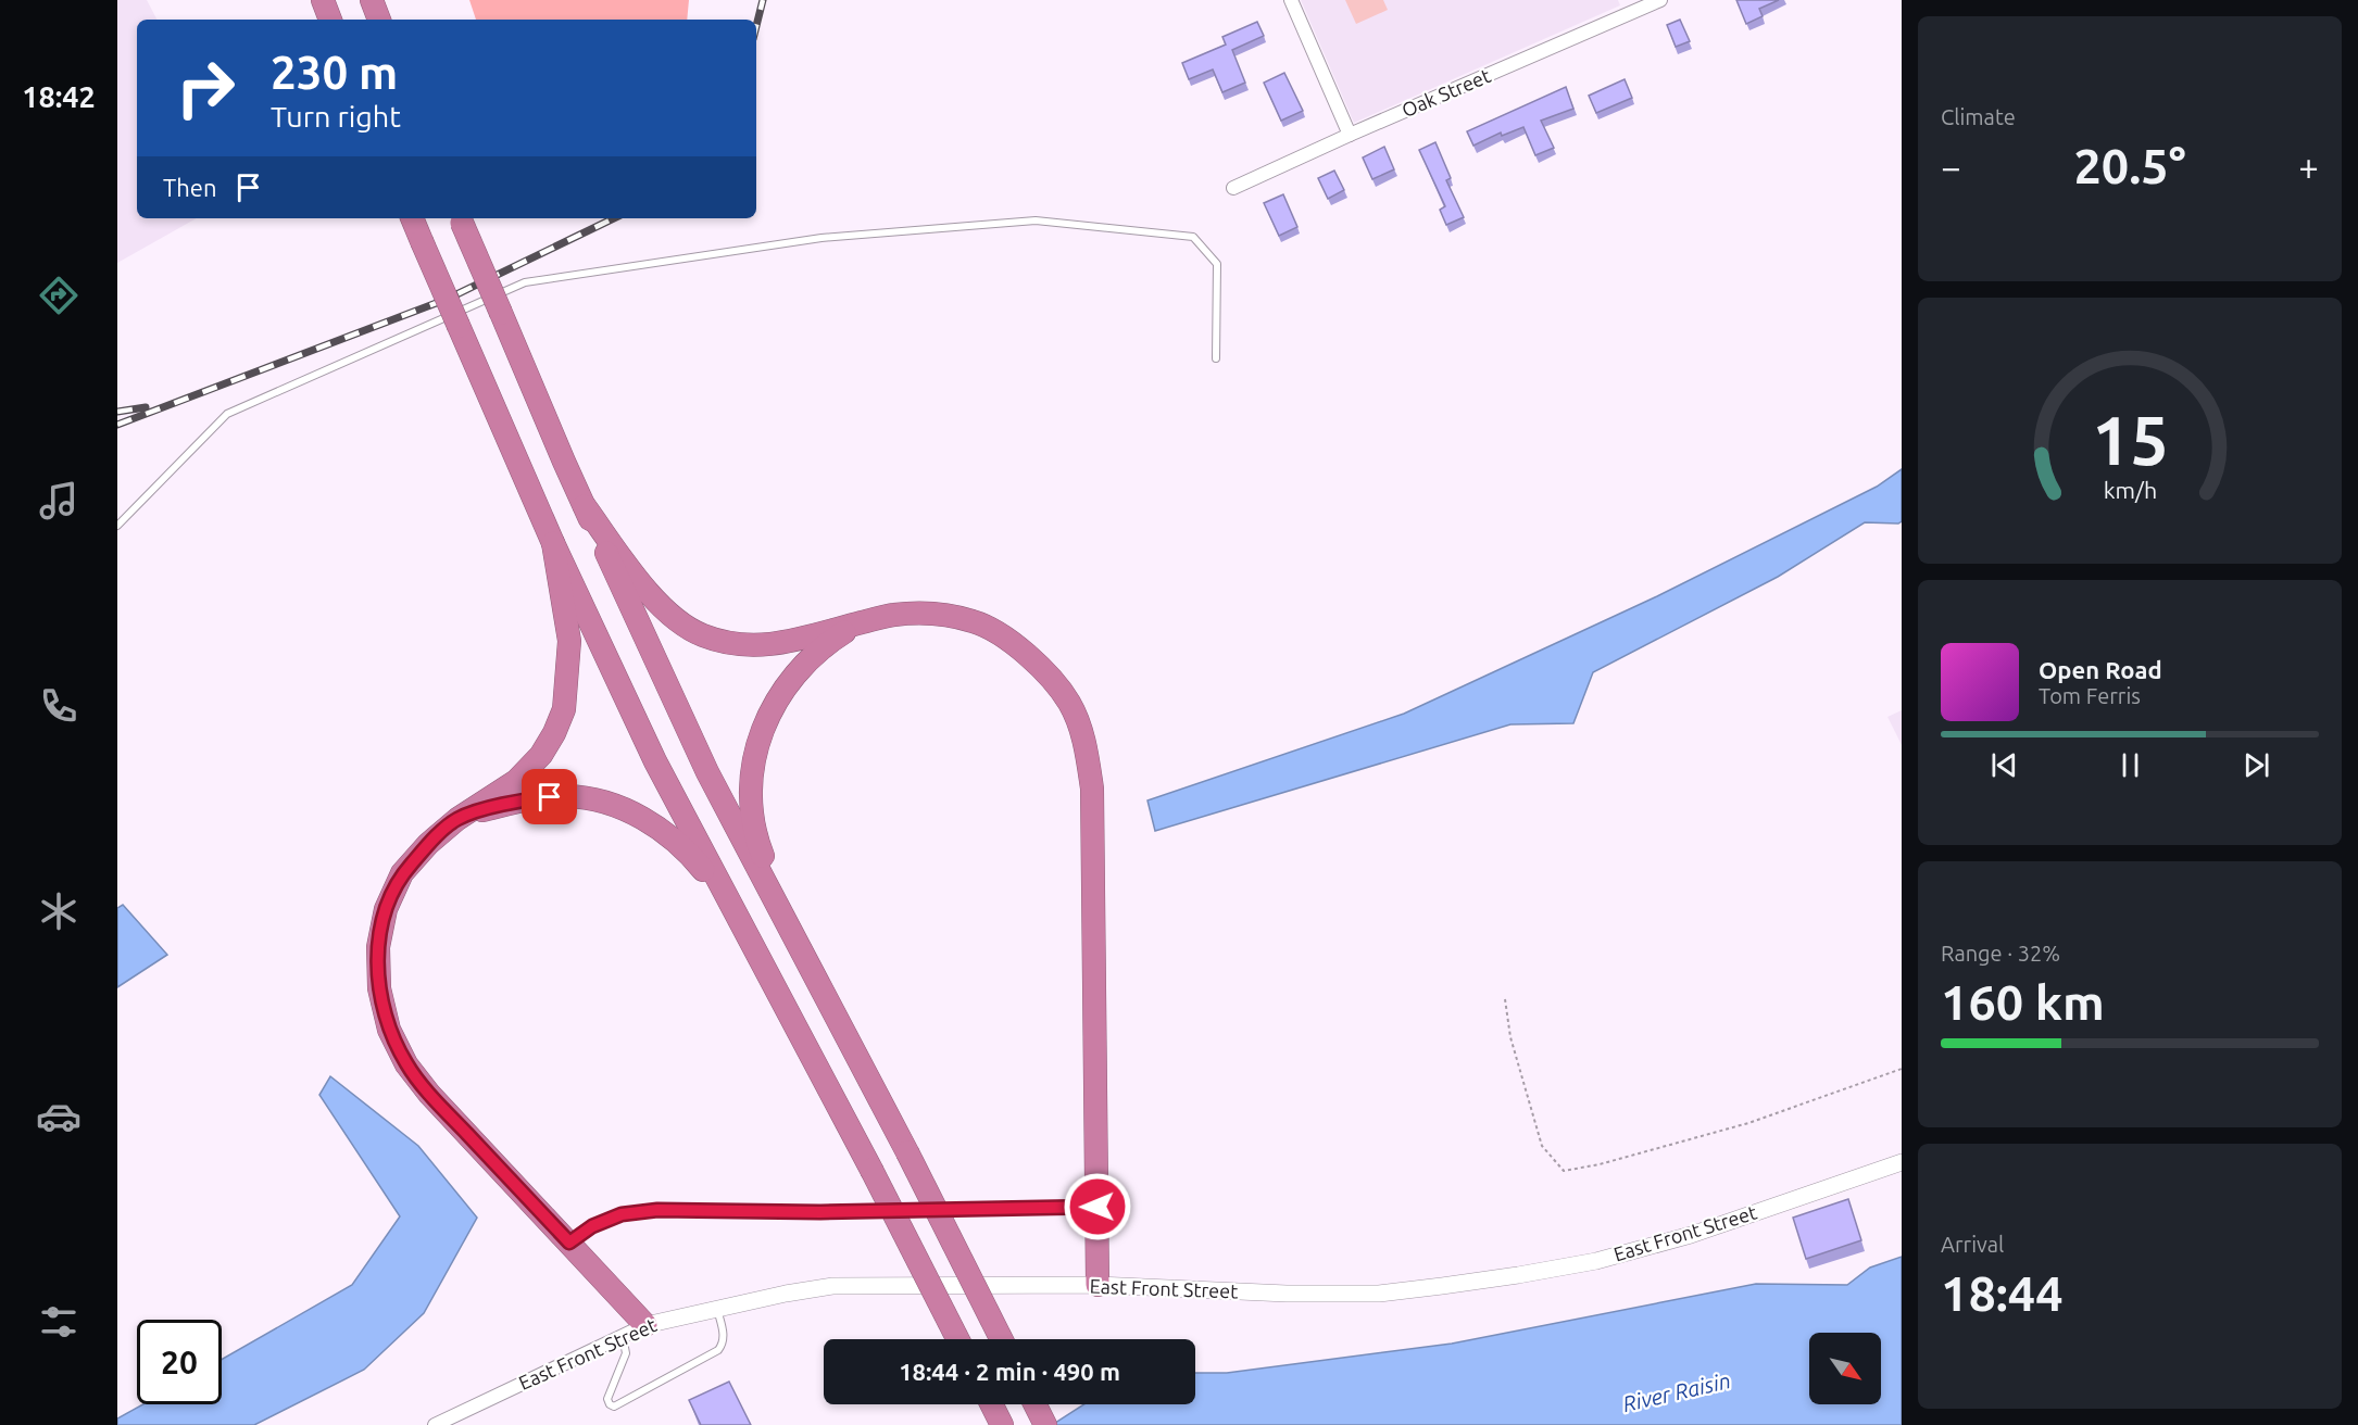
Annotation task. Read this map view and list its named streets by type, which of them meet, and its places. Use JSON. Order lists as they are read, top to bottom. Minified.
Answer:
{"streets":{"street":["Oak Street","East Front Street"]},"water":["River Raisin"],"north":"bottom right","page":{"tabs":"18:42","tile":["Climate",["Range · 32%","160 km"],["Arrival","18:44"]],"turn":["230 m","Turn right"],"heat":["−","20.5°","+"],"then":"Then","song":["Open Road","Tom Ferris"],"limit":"20","trip":"18:44 · 2 min · 490 m","gauge":["15","km/h"]}}
